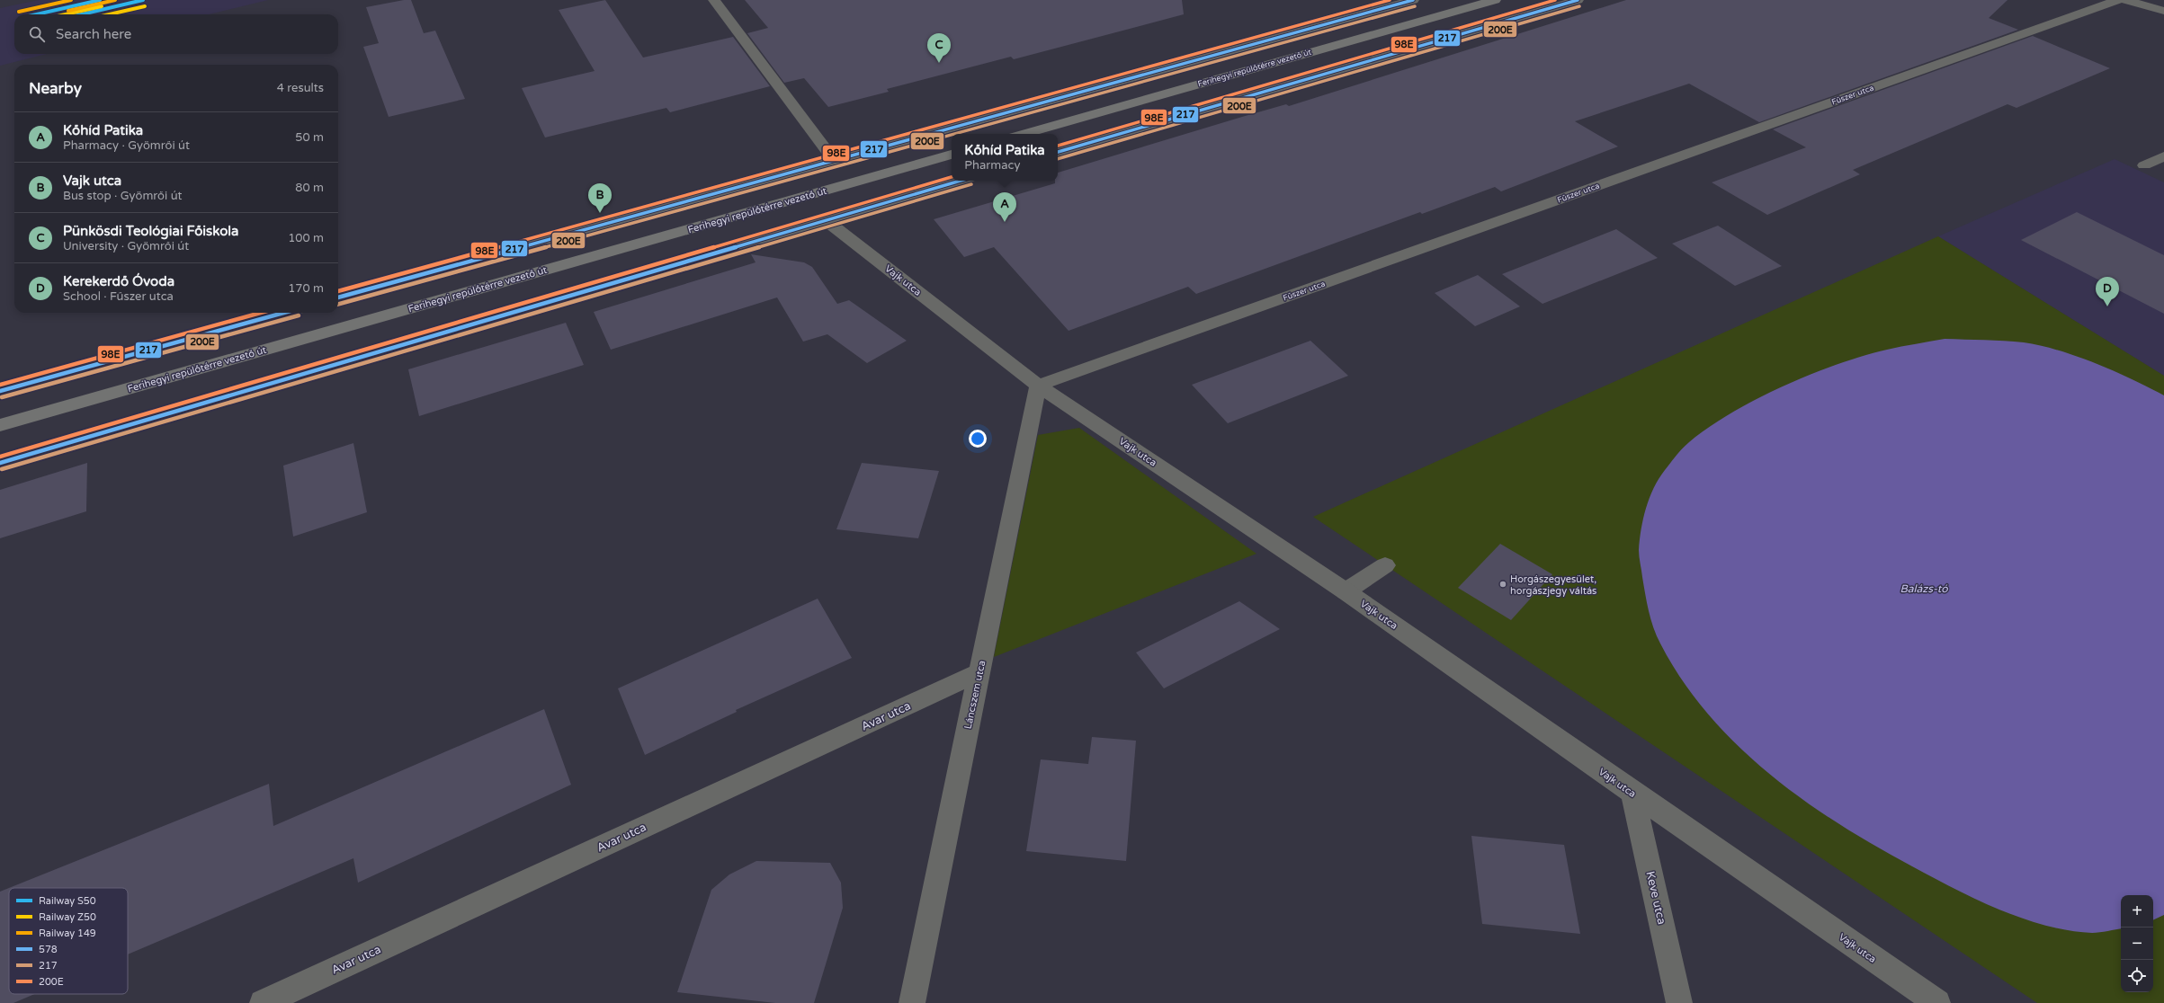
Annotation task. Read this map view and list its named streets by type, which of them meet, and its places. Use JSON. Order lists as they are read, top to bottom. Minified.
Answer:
{"streets":{"main road":["Ferihegyi repülőtérre vezető út"],"street":["Fűszer utca","Vajk utca","Láncszem utca","Avar utca","Keve utca"]},"crossings":[["Fűszer utca","Vajk utca"],["Fűszer utca","Láncszem utca"],["Vajk utca","Láncszem utca"],["Vajk utca","Keve utca"],["Láncszem utca","Avar utca"]],"water":["Balázs-tó"],"places":["Horgászegyesület, horgászjegy váltás"],"lines":["rail line S50","rail line 149","transit line 217","transit line 98E","rail line Z50","transit line 200E"],"legend":["Railway S50","Railway Z50","Railway 149","578","217","200E"],"page":{"search":"Search here","pins":["C","B","A","D"],"heading":["Nearby","4 results"],"list":[{"mark":"A","name":"Kőhíd Patika","note":"Pharmacy · Gyömrői út","value":"50 m"},{"mark":"B","name":"Vajk utca","note":"Bus stop · Gyömrői út","value":"80 m"},{"mark":"C","name":"Pünkösdi Teológiai Főiskola","note":"University · Gyömrői út","value":"100 m"},{"mark":"D","name":"Kerekerdő Óvoda","note":"School · Fűszer utca","value":"170 m"}],"popup":["Kőhíd Patika","Pharmacy"],"map_buttons":["+","−"]}}
